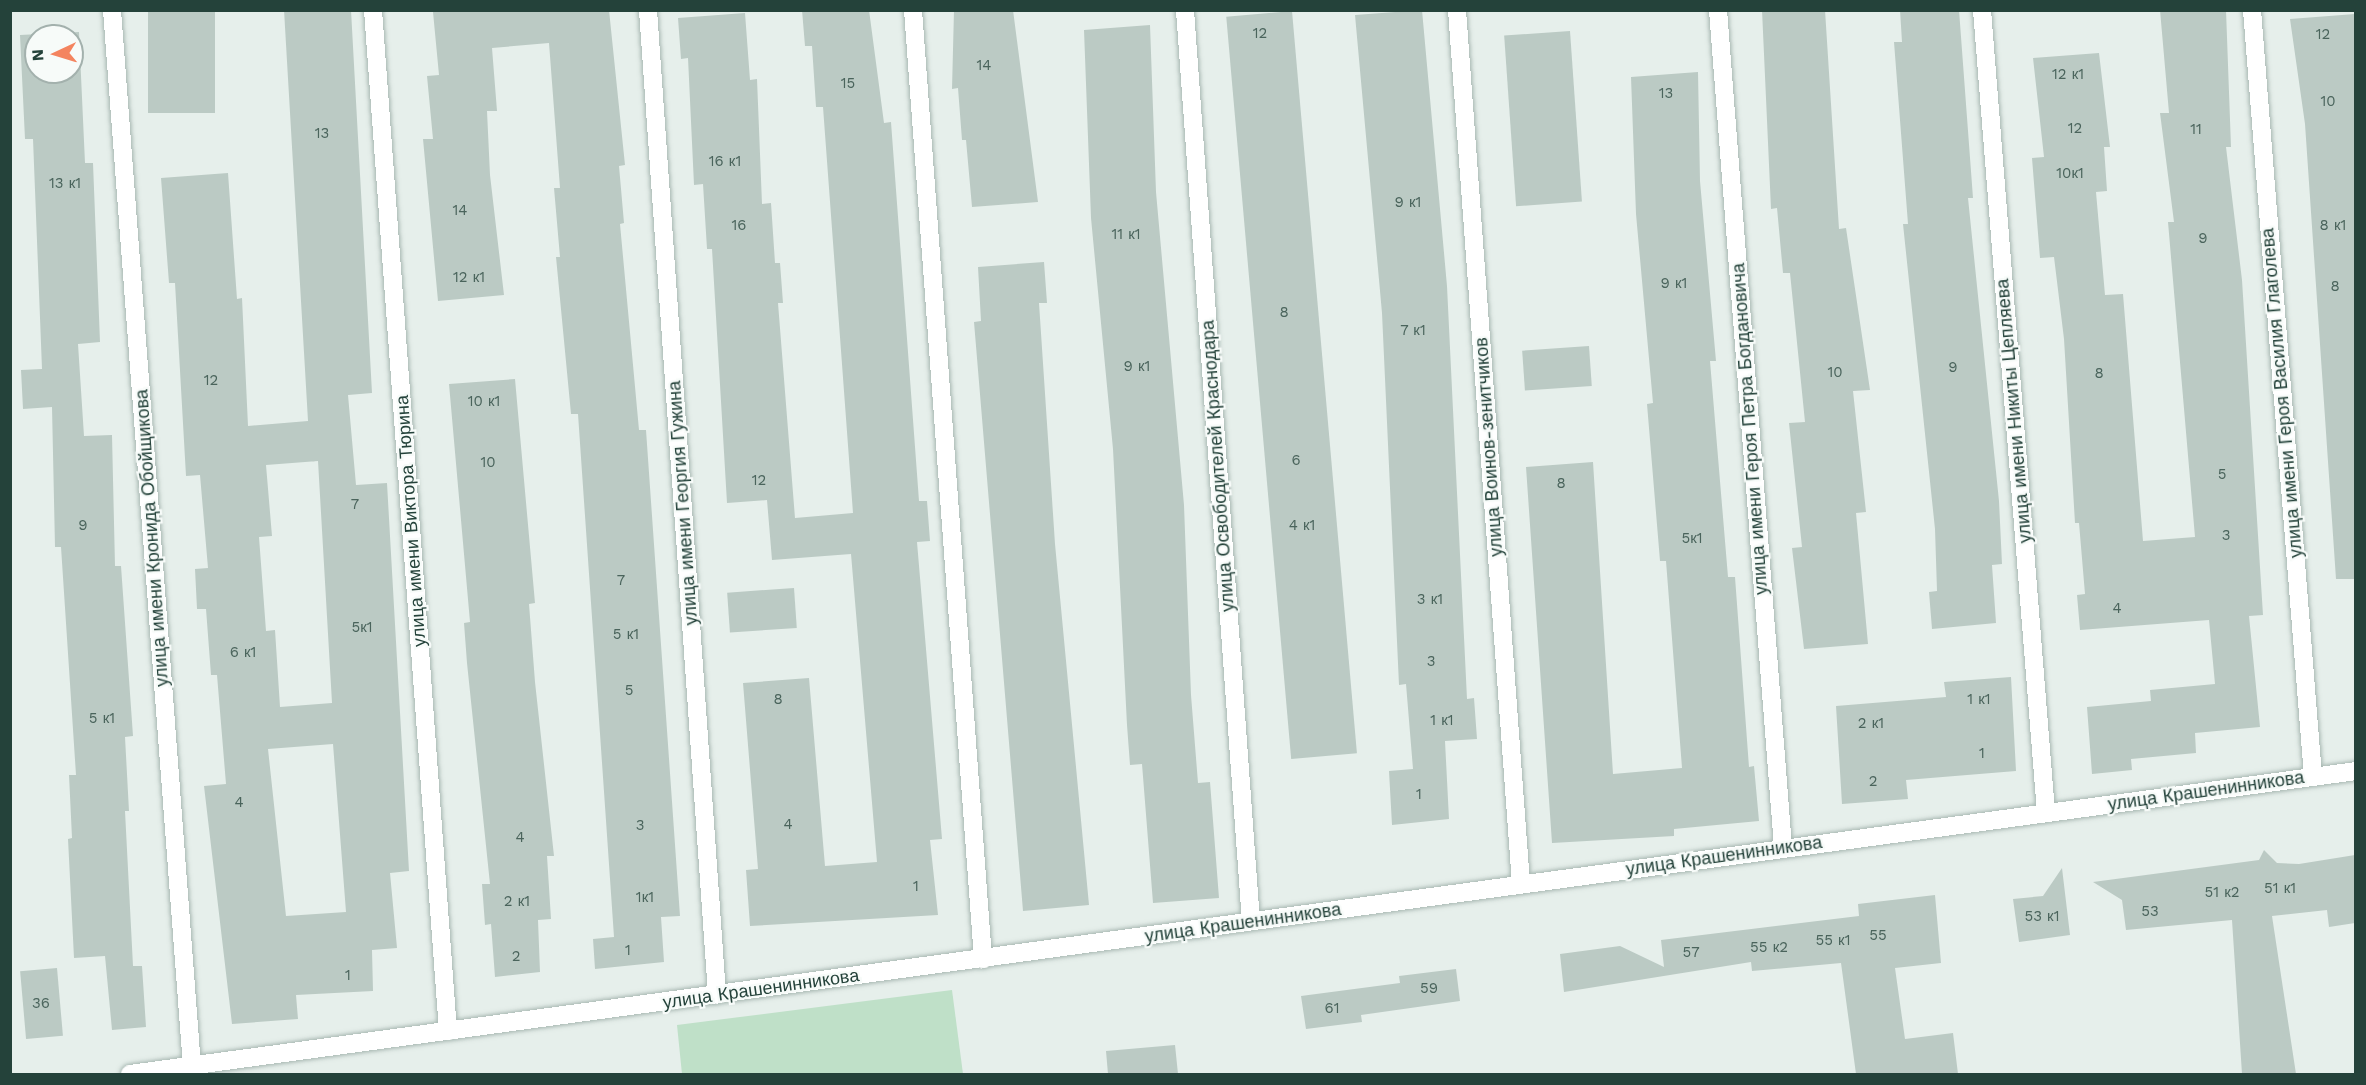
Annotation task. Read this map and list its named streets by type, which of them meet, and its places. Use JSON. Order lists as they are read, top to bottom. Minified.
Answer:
{"streets":{"street":["улица имени Героя Василия Глаголева","улица имени Никиты Цепляева","улица имени Героя Петра Богдановича","улица Воинов-зенитчиков","улица Освободителей Краснодара","улица имени Георгия Гужина","улица имени Виктора Тюрина","улица имени Кронида Обойщикова","улица Крашенинникова"]},"crossings":[["улица имени Героя Василия Глаголева","улица Крашенинникова"],["улица имени Никиты Цепляева","улица Крашенинникова"],["улица имени Героя Петра Богдановича","улица Крашенинникова"],["улица Воинов-зенитчиков","улица Крашенинникова"],["улица Освободителей Краснодара","улица Крашенинникова"],["улица имени Георгия Гужина","улица Крашенинникова"],["улица имени Виктора Тюрина","улица Крашенинникова"],["улица имени Кронида Обойщикова","улица Крашенинникова"]],"house_numbers":["12","12","14","12 к1","15","13","10","12","11","13","16 к1","10к1","13 к1","9 к1","14","16","8 к1","11 к1","9","12 к1","9 к1","8","8","7 к1","9 к1","9","10","8","12","10 к1","6","10","5","12","8","7","9","4 к1","3","5к1","7","3 к1","4","5к1","5 к1","6 к1","3","5","8","1 к1","5 к1","1 к1","2 к1","1","2","1","4","4","3","4","1","51 к1","51 к2","1к1","2 к1","53","53 к1","55","55 к1","55 к2","1","57","2","1","59","36","61"],"north":"left"}
